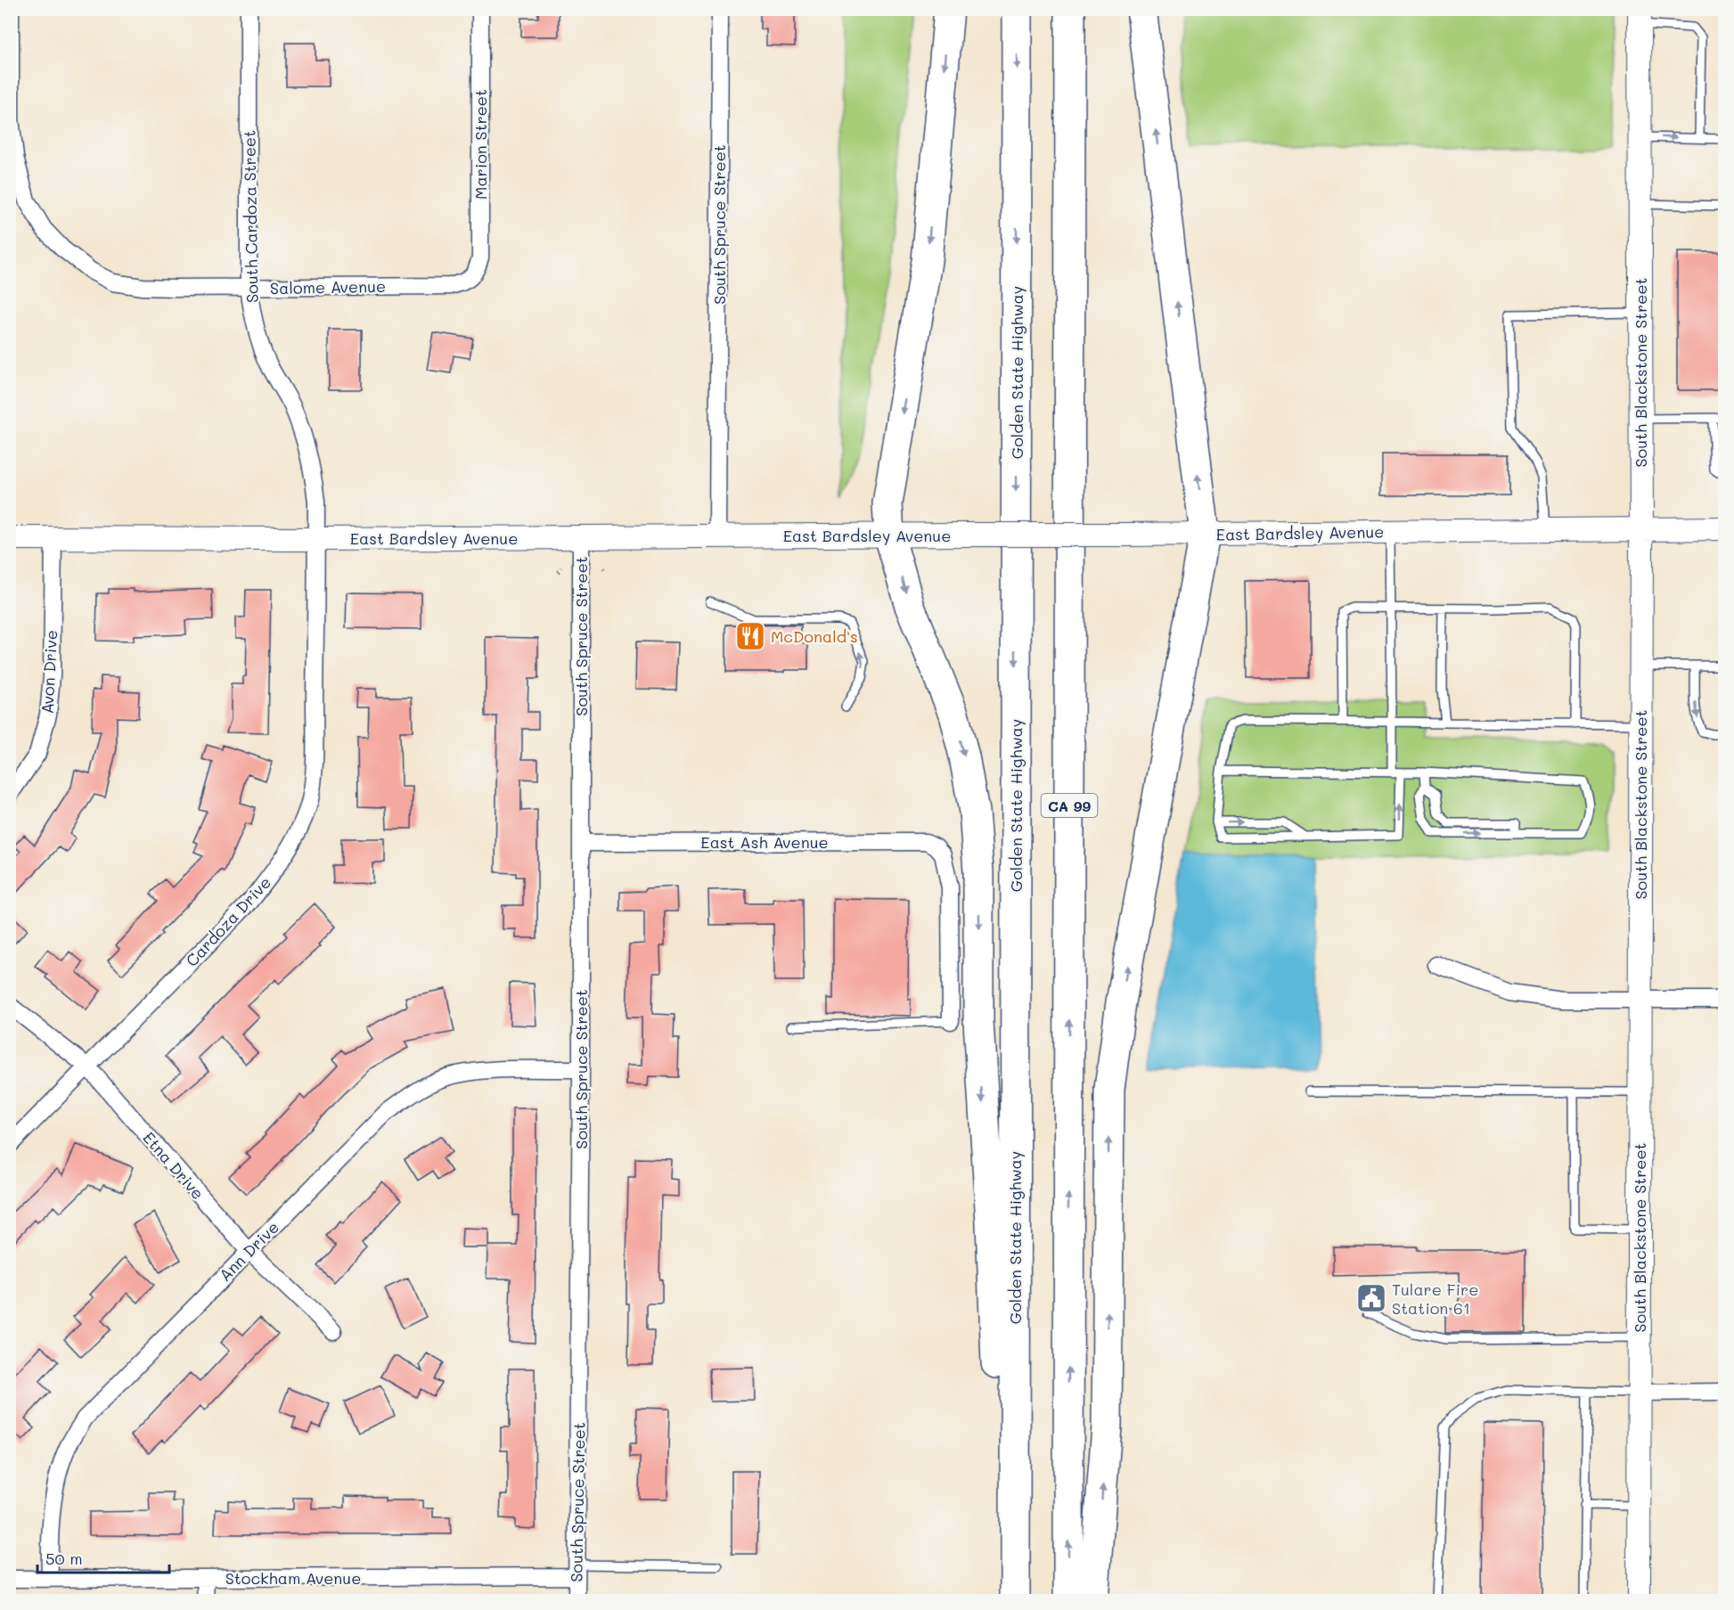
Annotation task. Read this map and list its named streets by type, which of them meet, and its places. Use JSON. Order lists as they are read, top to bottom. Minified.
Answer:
{"streets":{"highway":["Golden State Highway","CA 99"],"main road":["South Blackstone Street","East Bardsley Avenue"],"street":["Marion Street","South Cardoza Street","South Spruce Street","Salome Avenue","Avon Drive","East Ash Avenue","Cardoza Drive","Etna Drive","Ann Drive","Stockham Avenue"]},"crossings":[["Marion Street","Salome Avenue"],["South Cardoza Street","Salome Avenue"],["South Cardoza Street","East Bardsley Avenue"],["South Cardoza Street","Cardoza Drive"],["South Spruce Street","East Bardsley Avenue"],["South Spruce Street","East Ash Avenue"],["South Spruce Street","Ann Drive"],["South Spruce Street","Stockham Avenue"],["South Blackstone Street","East Bardsley Avenue"],["East Bardsley Avenue","Avon Drive"],["East Bardsley Avenue","Cardoza Drive"],["Cardoza Drive","Etna Drive"],["Etna Drive","Ann Drive"],["Ann Drive","Stockham Avenue"]],"places":{"restaurant":["McDonald's"],"public building":["Tulare Fire Station 61"]},"scale_bar":"50 m"}
